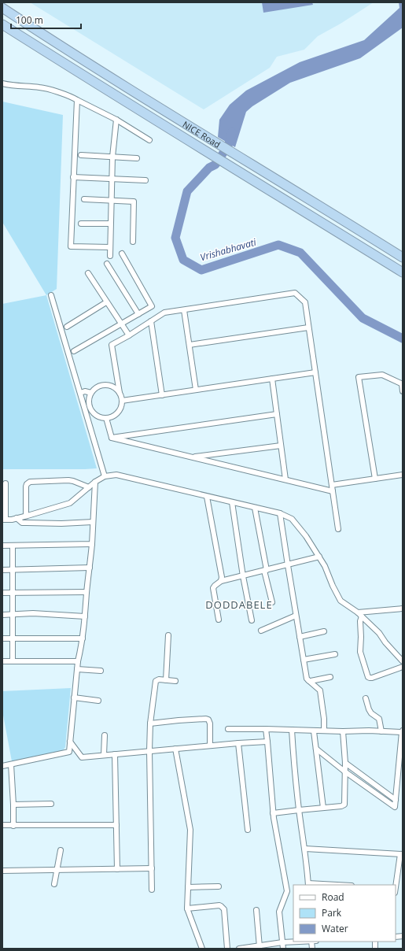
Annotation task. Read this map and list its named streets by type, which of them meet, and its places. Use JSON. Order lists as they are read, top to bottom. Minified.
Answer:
{"streets":{"highway":["NICE Road"]},"districts":["DODDABELE"],"water":["Vrishabhavati"],"legend":["Road","Park","Water"],"scale_bar":"100 m"}
